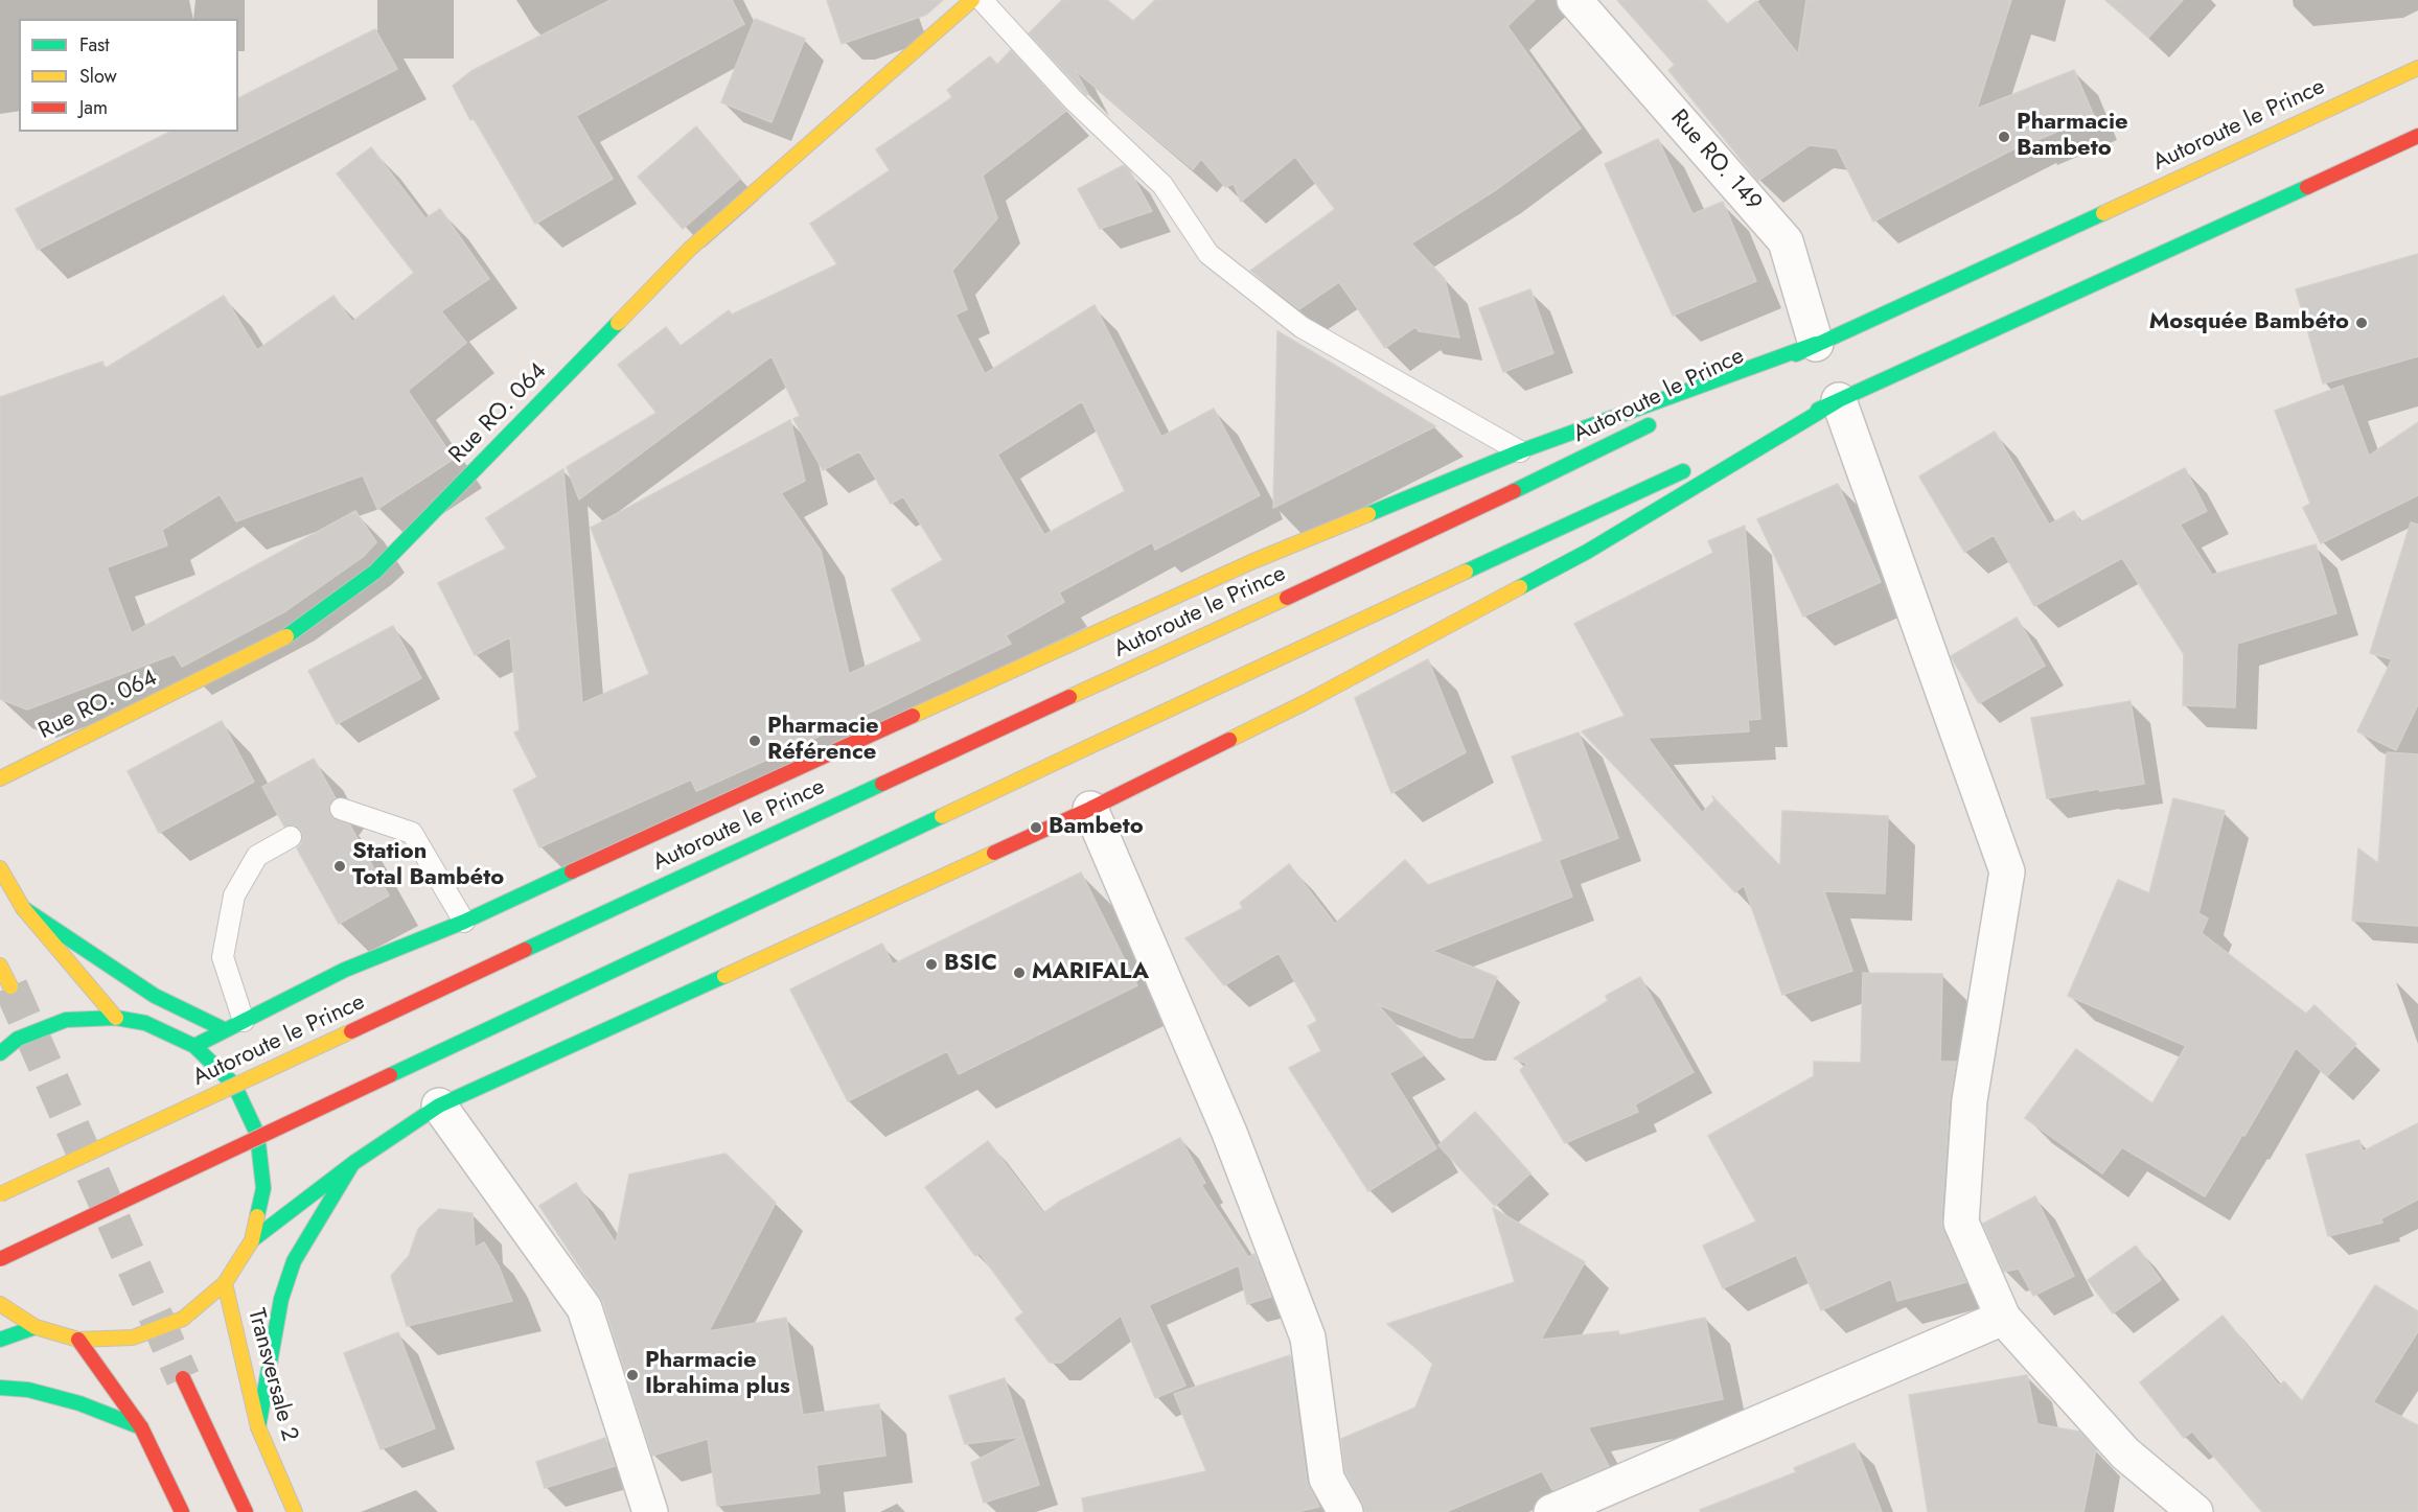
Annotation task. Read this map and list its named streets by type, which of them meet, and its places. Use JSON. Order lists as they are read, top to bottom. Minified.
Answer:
{"streets":{"main road":["Autoroute le Prince","Rue RO. 064","Transversale 2"],"street":["Rue RO. 149"]},"crossings":[["Autoroute le Prince","Rue RO. 149"]],"places":["Pharmacie Bambeto","Mosquée Bambéto","Pharmacie Référence","Bambeto","Station Total Bambéto","BSIC","MARIFALA","Pharmacie Ibrahima plus"],"legend":["Fast","Slow","Jam"]}
